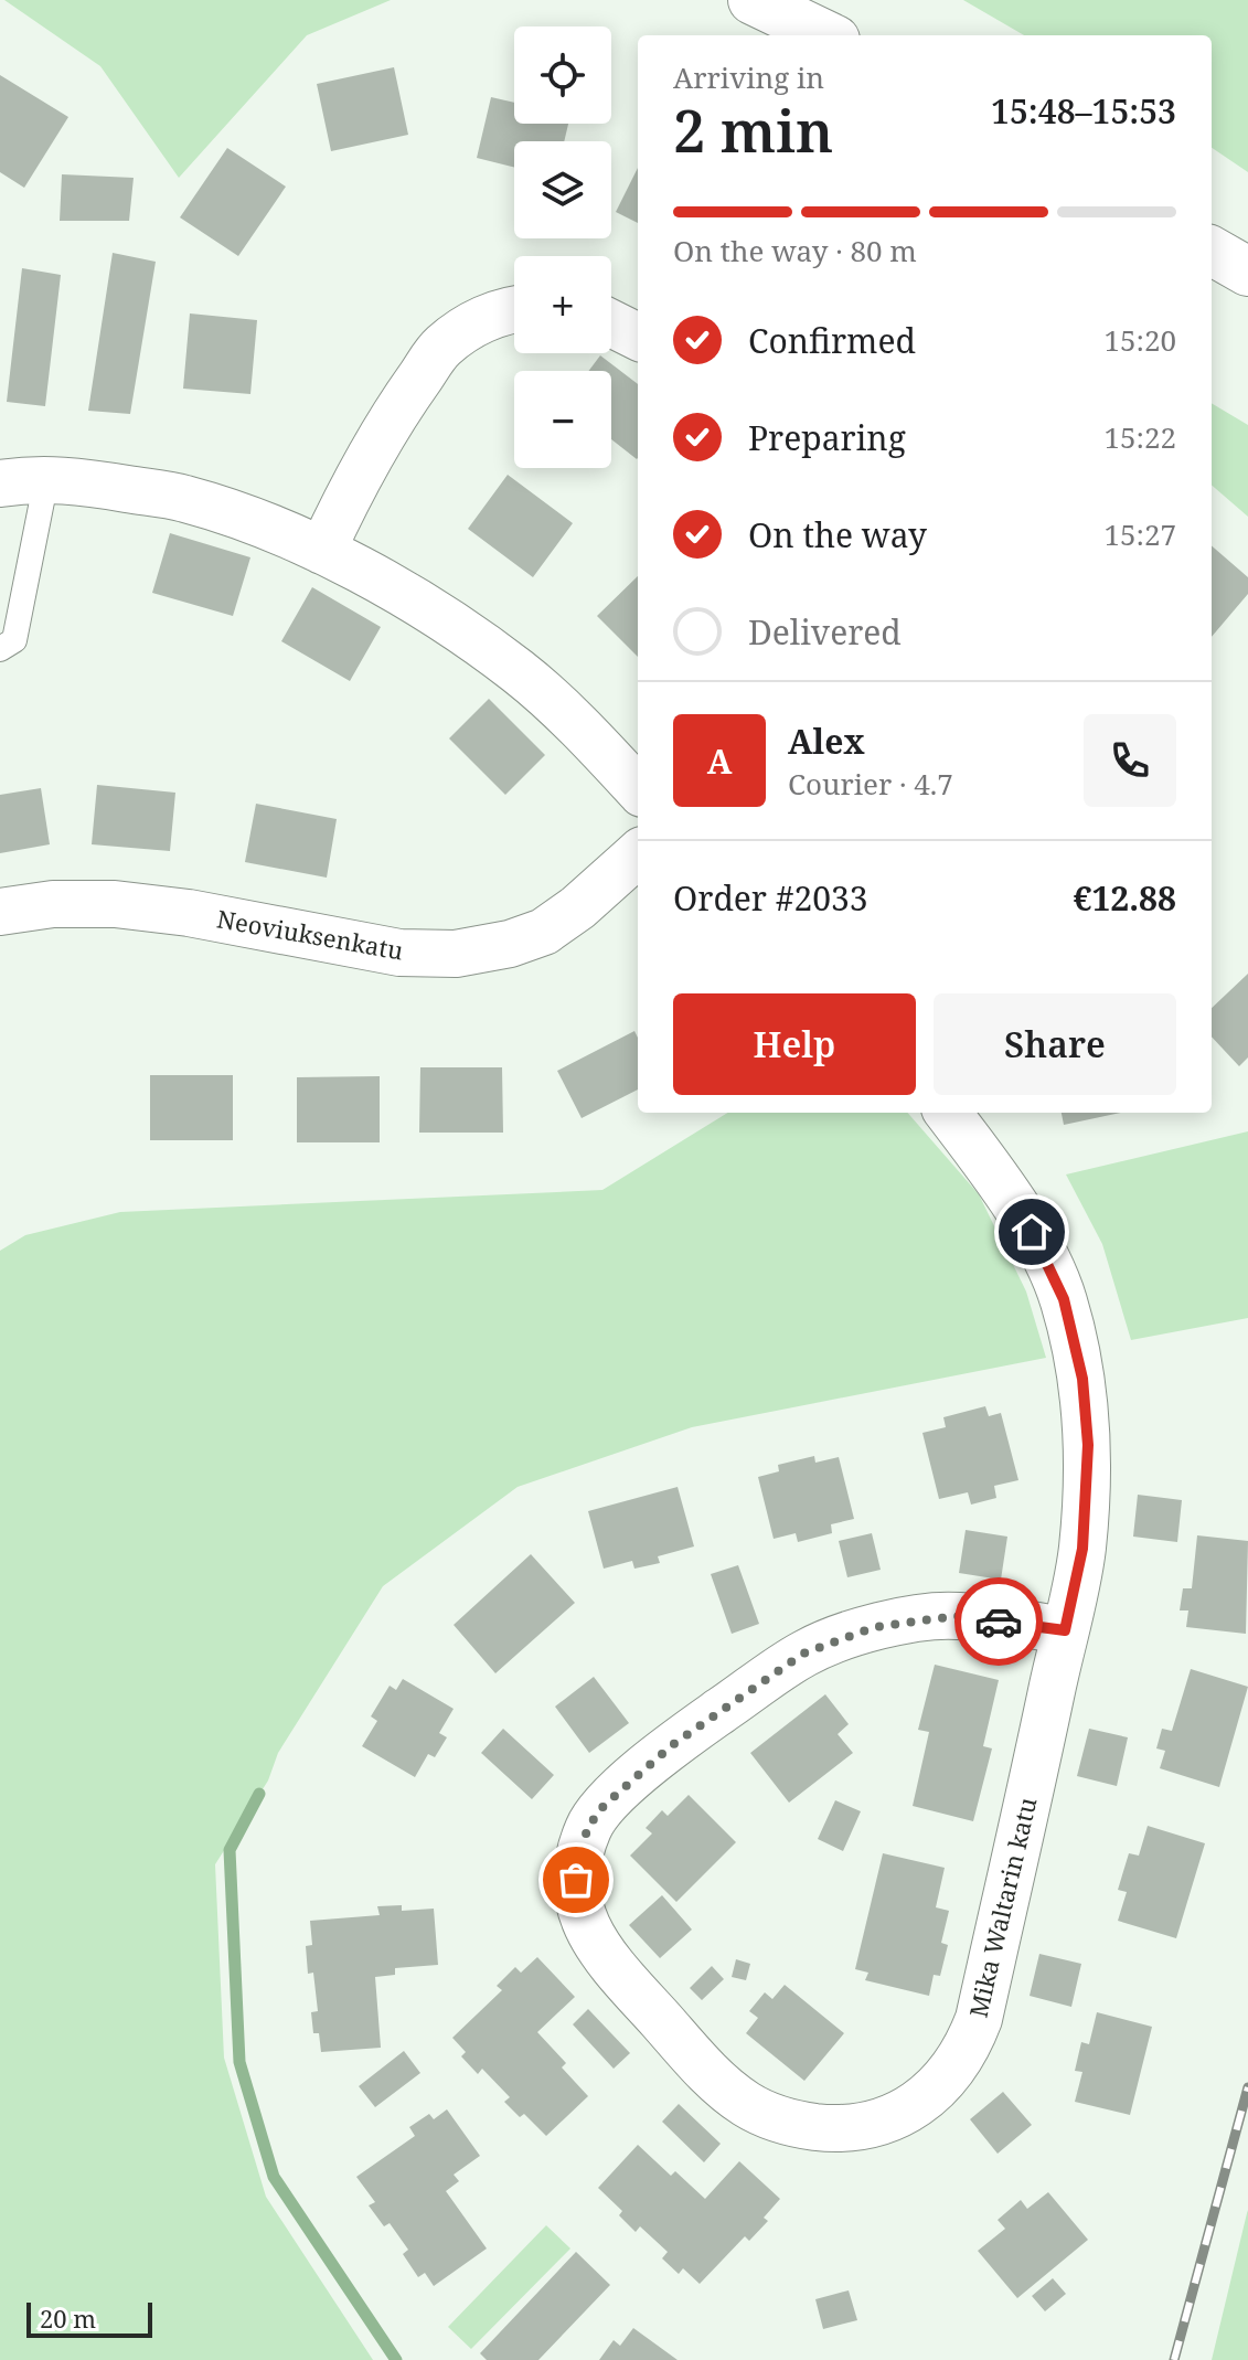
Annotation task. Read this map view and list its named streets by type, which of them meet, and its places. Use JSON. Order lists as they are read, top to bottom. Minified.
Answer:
{"streets":{"street":["Neoviuksenkatu","Mika Waltarin katu"]},"scale_bar":"20 m","page":{"map_buttons":["+","−"],"heading":["2 min","Arriving in","15:48–15:53"],"panel":["Alex","Courier · 4.7","Order #2033","€12.88"],"bar":"On the way · 80 m","list":[["Confirmed","15:20"],["Preparing","15:22"],["On the way","15:27"],"Delivered"],"round":"A","buttons":["Help","Share"],"scale":"20 m"}}
